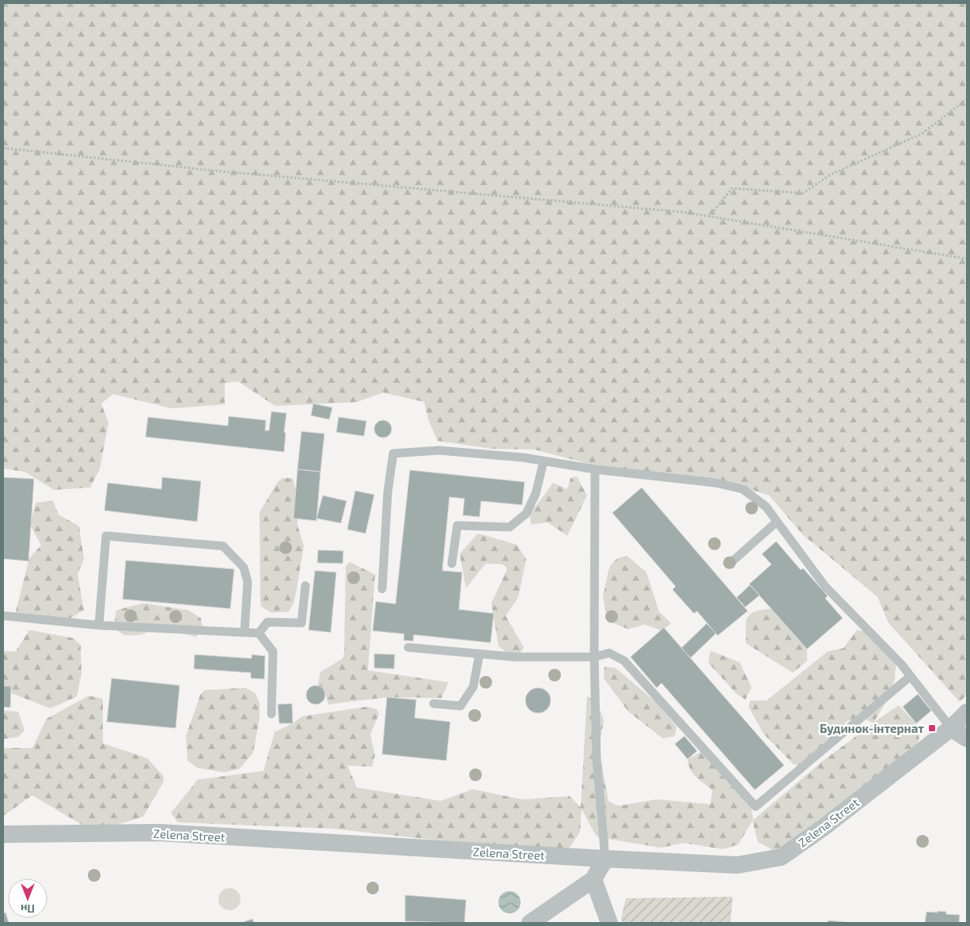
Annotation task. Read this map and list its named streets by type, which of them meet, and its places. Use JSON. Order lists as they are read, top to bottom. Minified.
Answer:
{"streets":{"street":["Zelena Street"]},"places":{"transit":["Будинок-інтернат"]},"north":"bottom"}
